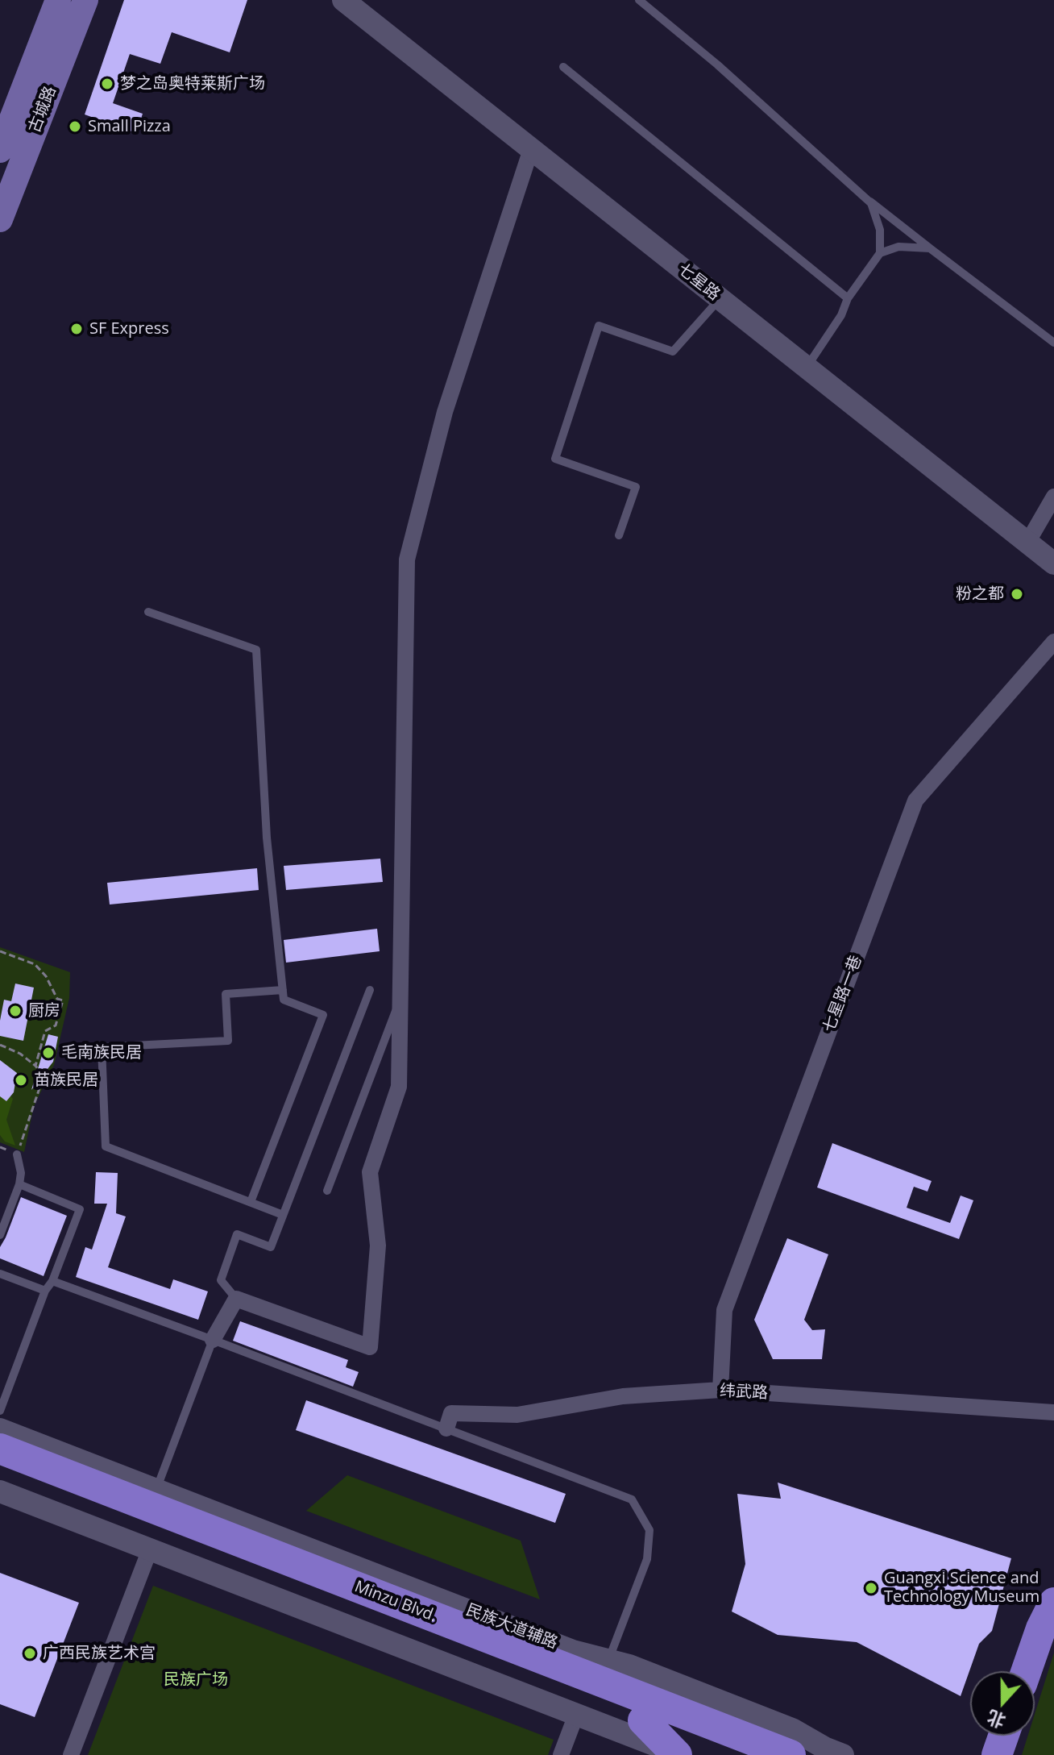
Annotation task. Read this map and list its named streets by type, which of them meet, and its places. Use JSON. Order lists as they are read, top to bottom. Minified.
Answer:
{"streets":{"highway":["Minzu Blvd."],"main road":["古城路"],"street":["七星路","七星路一巷","纬武路","民族大道辅路"]},"crossings":[["七星路一巷","纬武路"]],"parks":["民族广场"],"places":["梦之岛奥特莱斯广场","Small Pizza","SF Express","粉之都","厨房","毛南族民居","苗族民居","Guangxi Science and Technology Museum","广西民族艺术宫"],"north":"bottom"}
